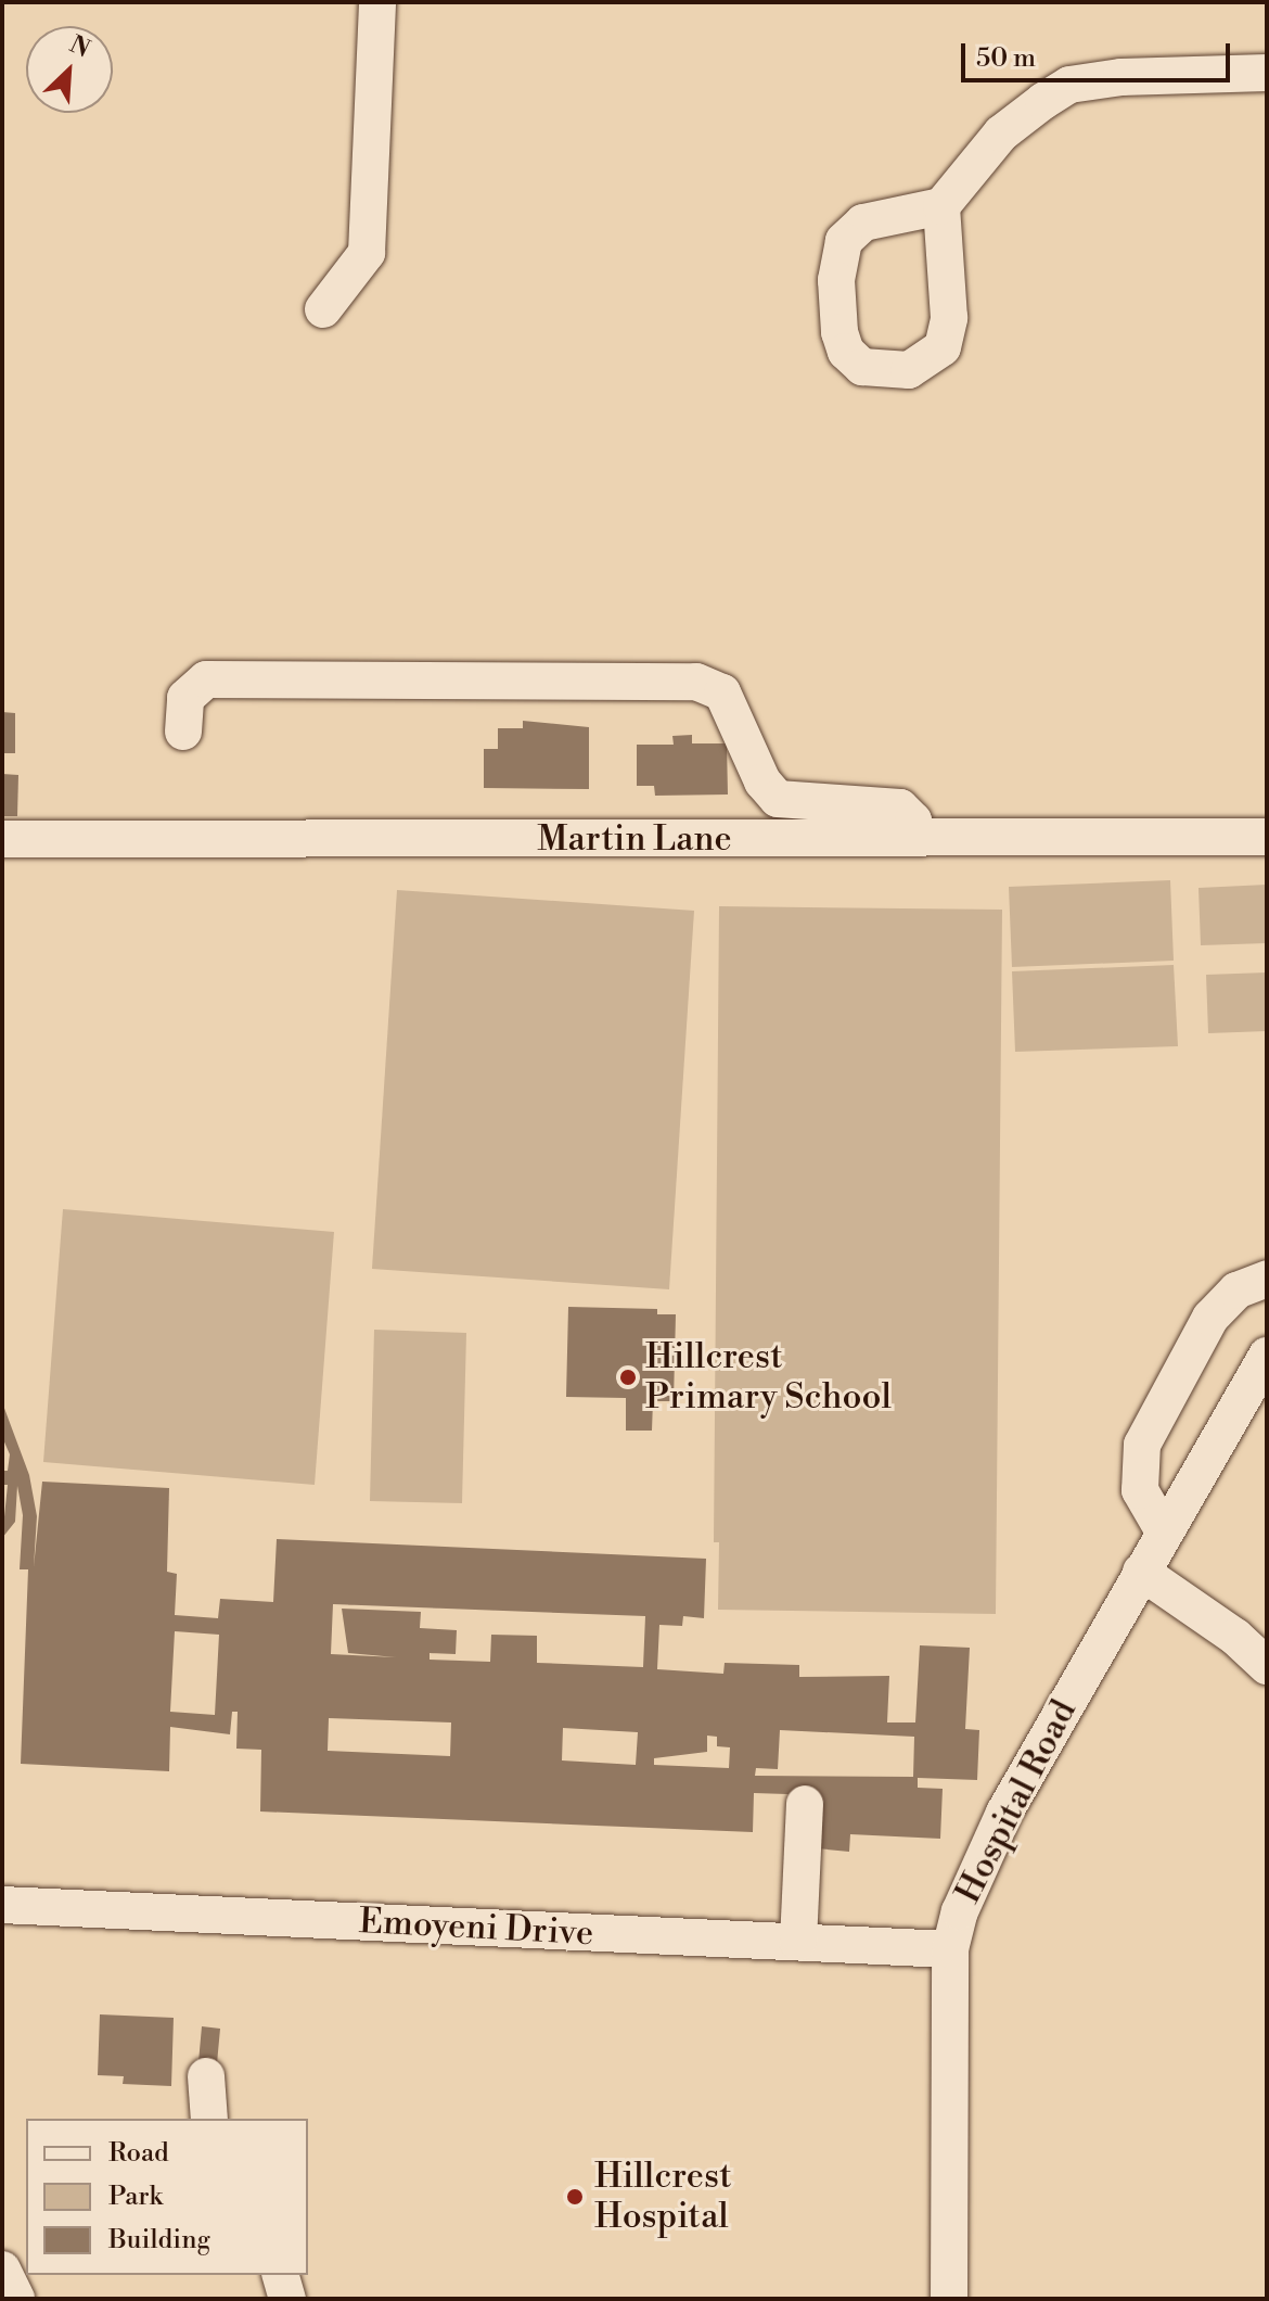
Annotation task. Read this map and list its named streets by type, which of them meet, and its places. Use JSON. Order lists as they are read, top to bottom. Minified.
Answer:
{"streets":{"street":["Martin Lane","Hospital Road","Emoyeni Drive"]},"crossings":[["Hospital Road","Emoyeni Drive"]],"places":["Hillcrest Primary School","Hillcrest Hospital"],"legend":["Road","Park","Building"],"scale_bar":"50 m","north":"top right"}
